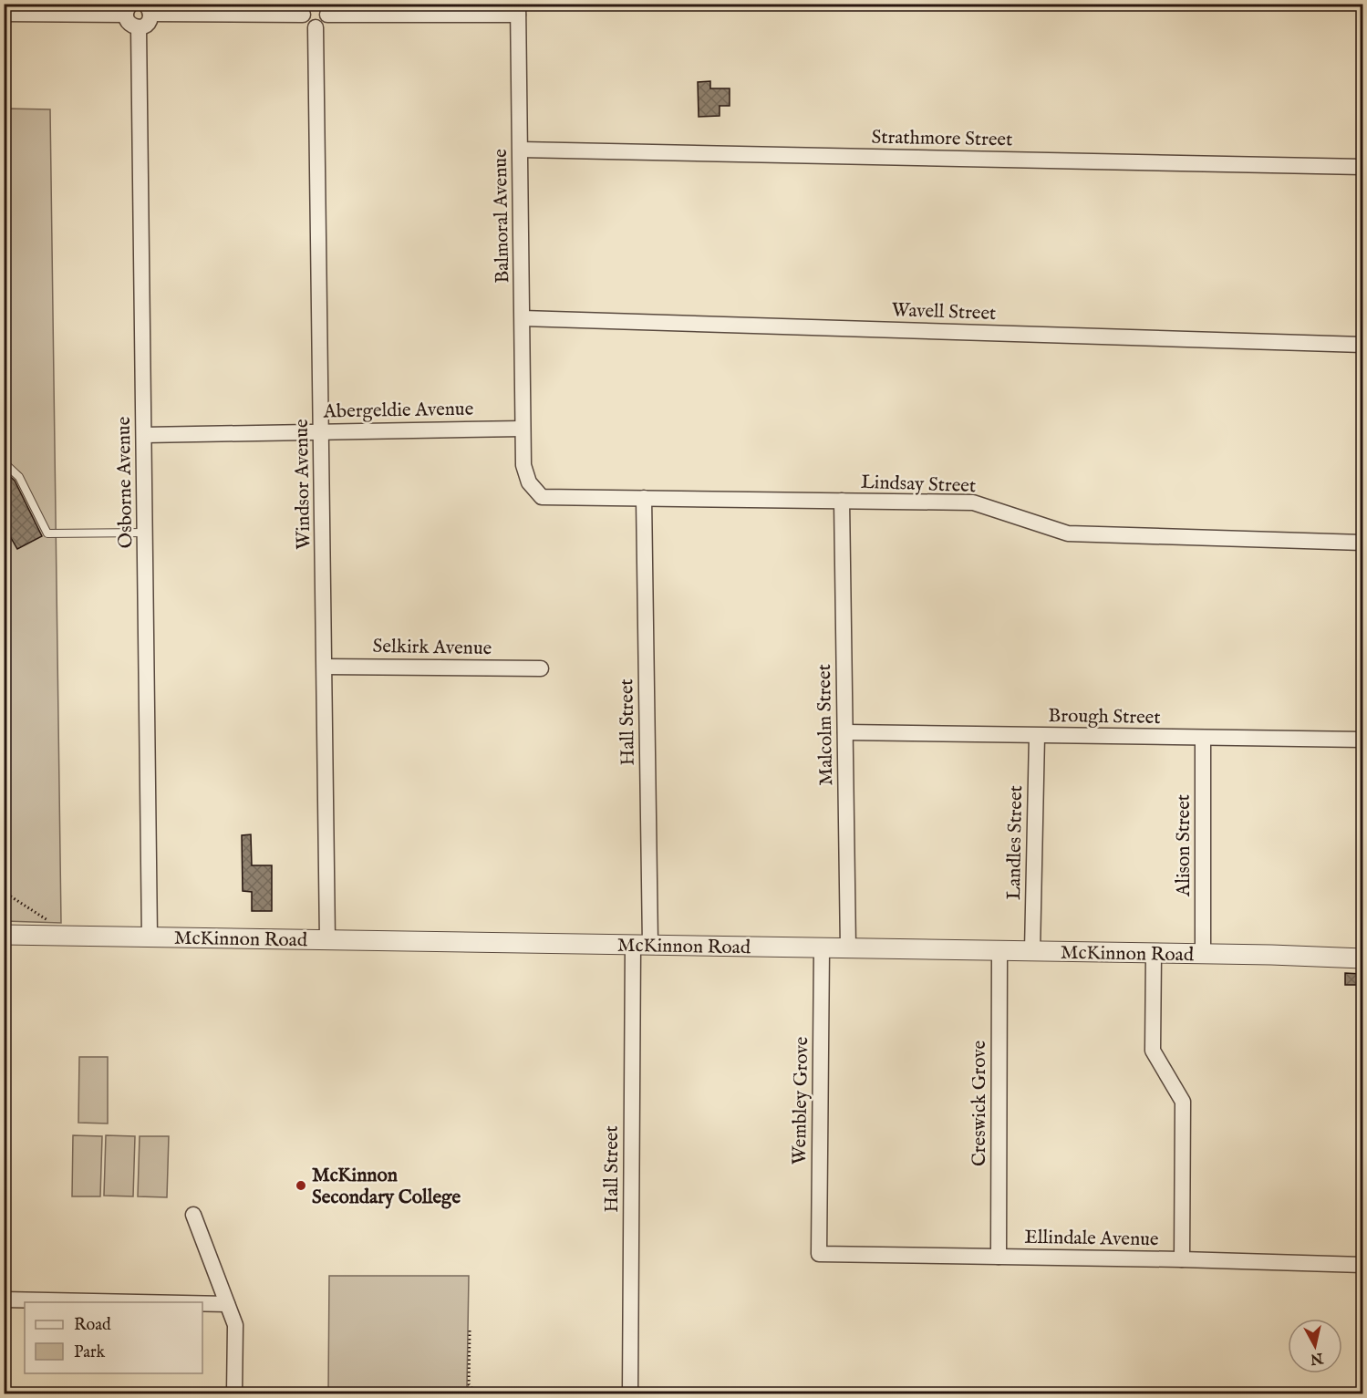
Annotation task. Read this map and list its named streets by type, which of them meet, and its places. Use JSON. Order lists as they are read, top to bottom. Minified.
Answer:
{"streets":{"street":["Strathmore Street","Balmoral Avenue","Wavell Street","Abergeldie Avenue","Osborne Avenue","Lindsay Street","Windsor Avenue","Selkirk Avenue","Brough Street","Hall Street","Malcolm Street","Landles Street","Alison Street","McKinnon Road","Wembley Grove","Creswick Grove","Ellindale Avenue"]},"crossings":[["Strathmore Street","Balmoral Avenue"],["Balmoral Avenue","Wavell Street"],["Balmoral Avenue","Abergeldie Avenue"],["Balmoral Avenue","Lindsay Street"],["Abergeldie Avenue","Osborne Avenue"],["Abergeldie Avenue","Lindsay Street"],["Abergeldie Avenue","Windsor Avenue"],["Osborne Avenue","McKinnon Road"],["Lindsay Street","Hall Street"],["Lindsay Street","Malcolm Street"],["Windsor Avenue","Selkirk Avenue"],["Windsor Avenue","McKinnon Road"],["Brough Street","Malcolm Street"],["Brough Street","Landles Street"],["Brough Street","Alison Street"],["Hall Street","McKinnon Road"],["Malcolm Street","McKinnon Road"],["Landles Street","McKinnon Road"],["Alison Street","McKinnon Road"],["McKinnon Road","Wembley Grove"],["McKinnon Road","Creswick Grove"],["Wembley Grove","Ellindale Avenue"],["Creswick Grove","Ellindale Avenue"]],"places":["McKinnon Secondary College"],"legend":["Road","Park"],"north":"bottom"}
